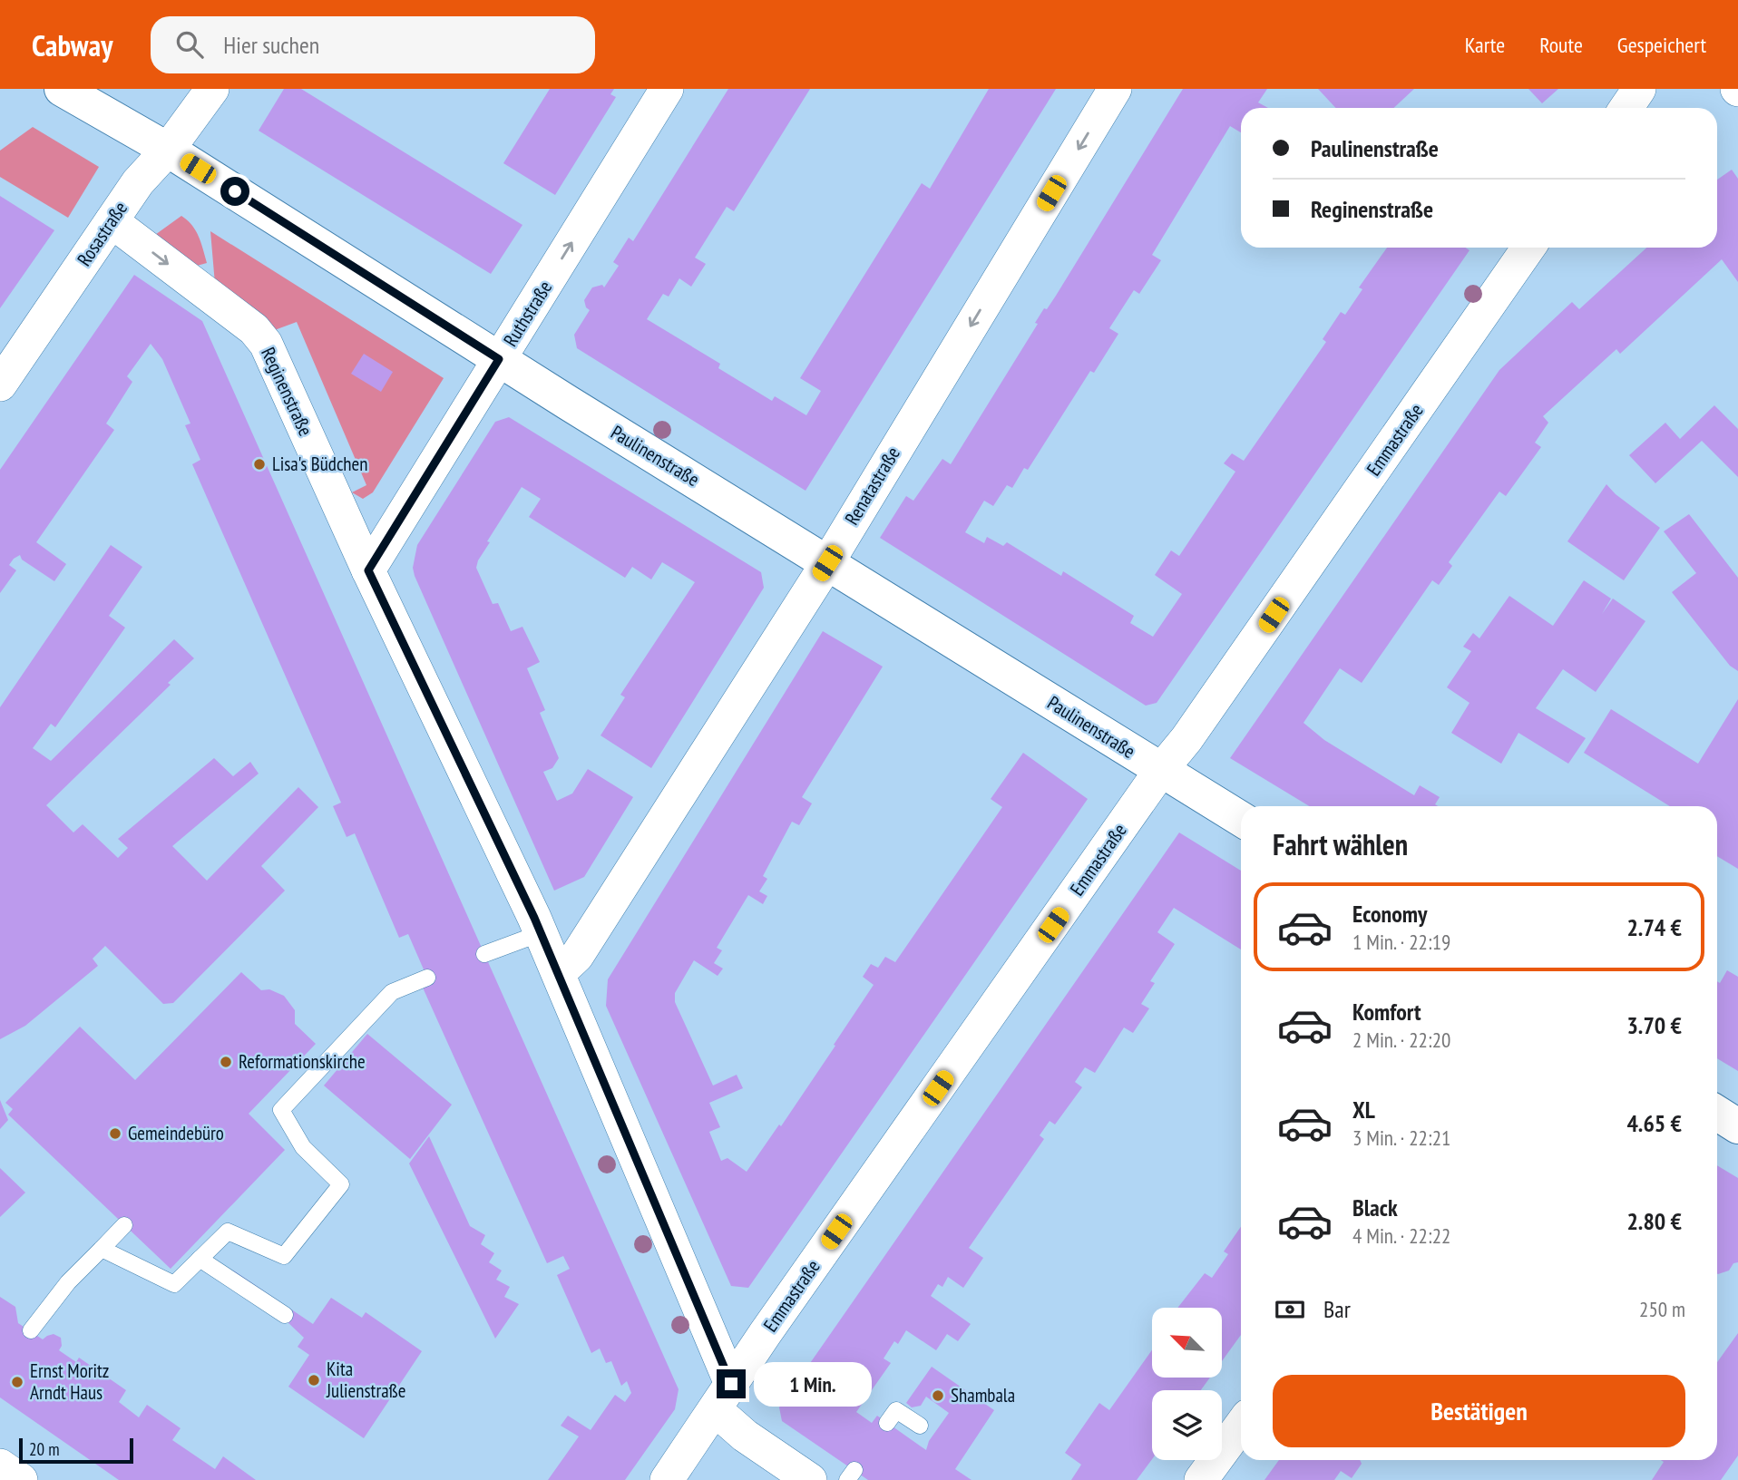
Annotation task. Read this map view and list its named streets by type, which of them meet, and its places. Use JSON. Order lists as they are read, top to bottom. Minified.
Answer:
{"streets":{"street":["Rosastraße","Ruthstraße","Reginenstraße","Emmastraße","Paulinenstraße","Renatastraße"]},"crossings":[["Rosastraße","Reginenstraße"],["Rosastraße","Paulinenstraße"],["Ruthstraße","Reginenstraße"],["Ruthstraße","Paulinenstraße"],["Reginenstraße","Emmastraße"],["Reginenstraße","Renatastraße"],["Emmastraße","Paulinenstraße"],["Paulinenstraße","Renatastraße"]],"one_way":["Ruthstraße","Renatastraße"],"places":["Lisa's Büdchen","Reformationskirche","Gemeindebüro","Kita Julienstraße","Ernst Moritz Arndt Haus","Shambala"],"scale_bar":"20 m","north":"top left","page":{"header":"Cabway","search":"Hier suchen","nav":["Karte","Route","Gespeichert"],"banner":["Paulinenstraße","Reginenstraße"],"heading":"Fahrt wählen","list":[{"name":"Economy","note":"1 Min. · 22:19","value":"2.74 €"},{"name":"Komfort","note":"2 Min. · 22:20","value":"3.70 €"},{"name":"XL","note":"3 Min. · 22:21","value":"4.65 €"},{"name":"Black","note":"4 Min. · 22:22","value":"2.80 €"}],"pay":["Bar","250 m"],"bubble":"1 Min.","buttons":"Bestätigen","scale":"20 m"}}
